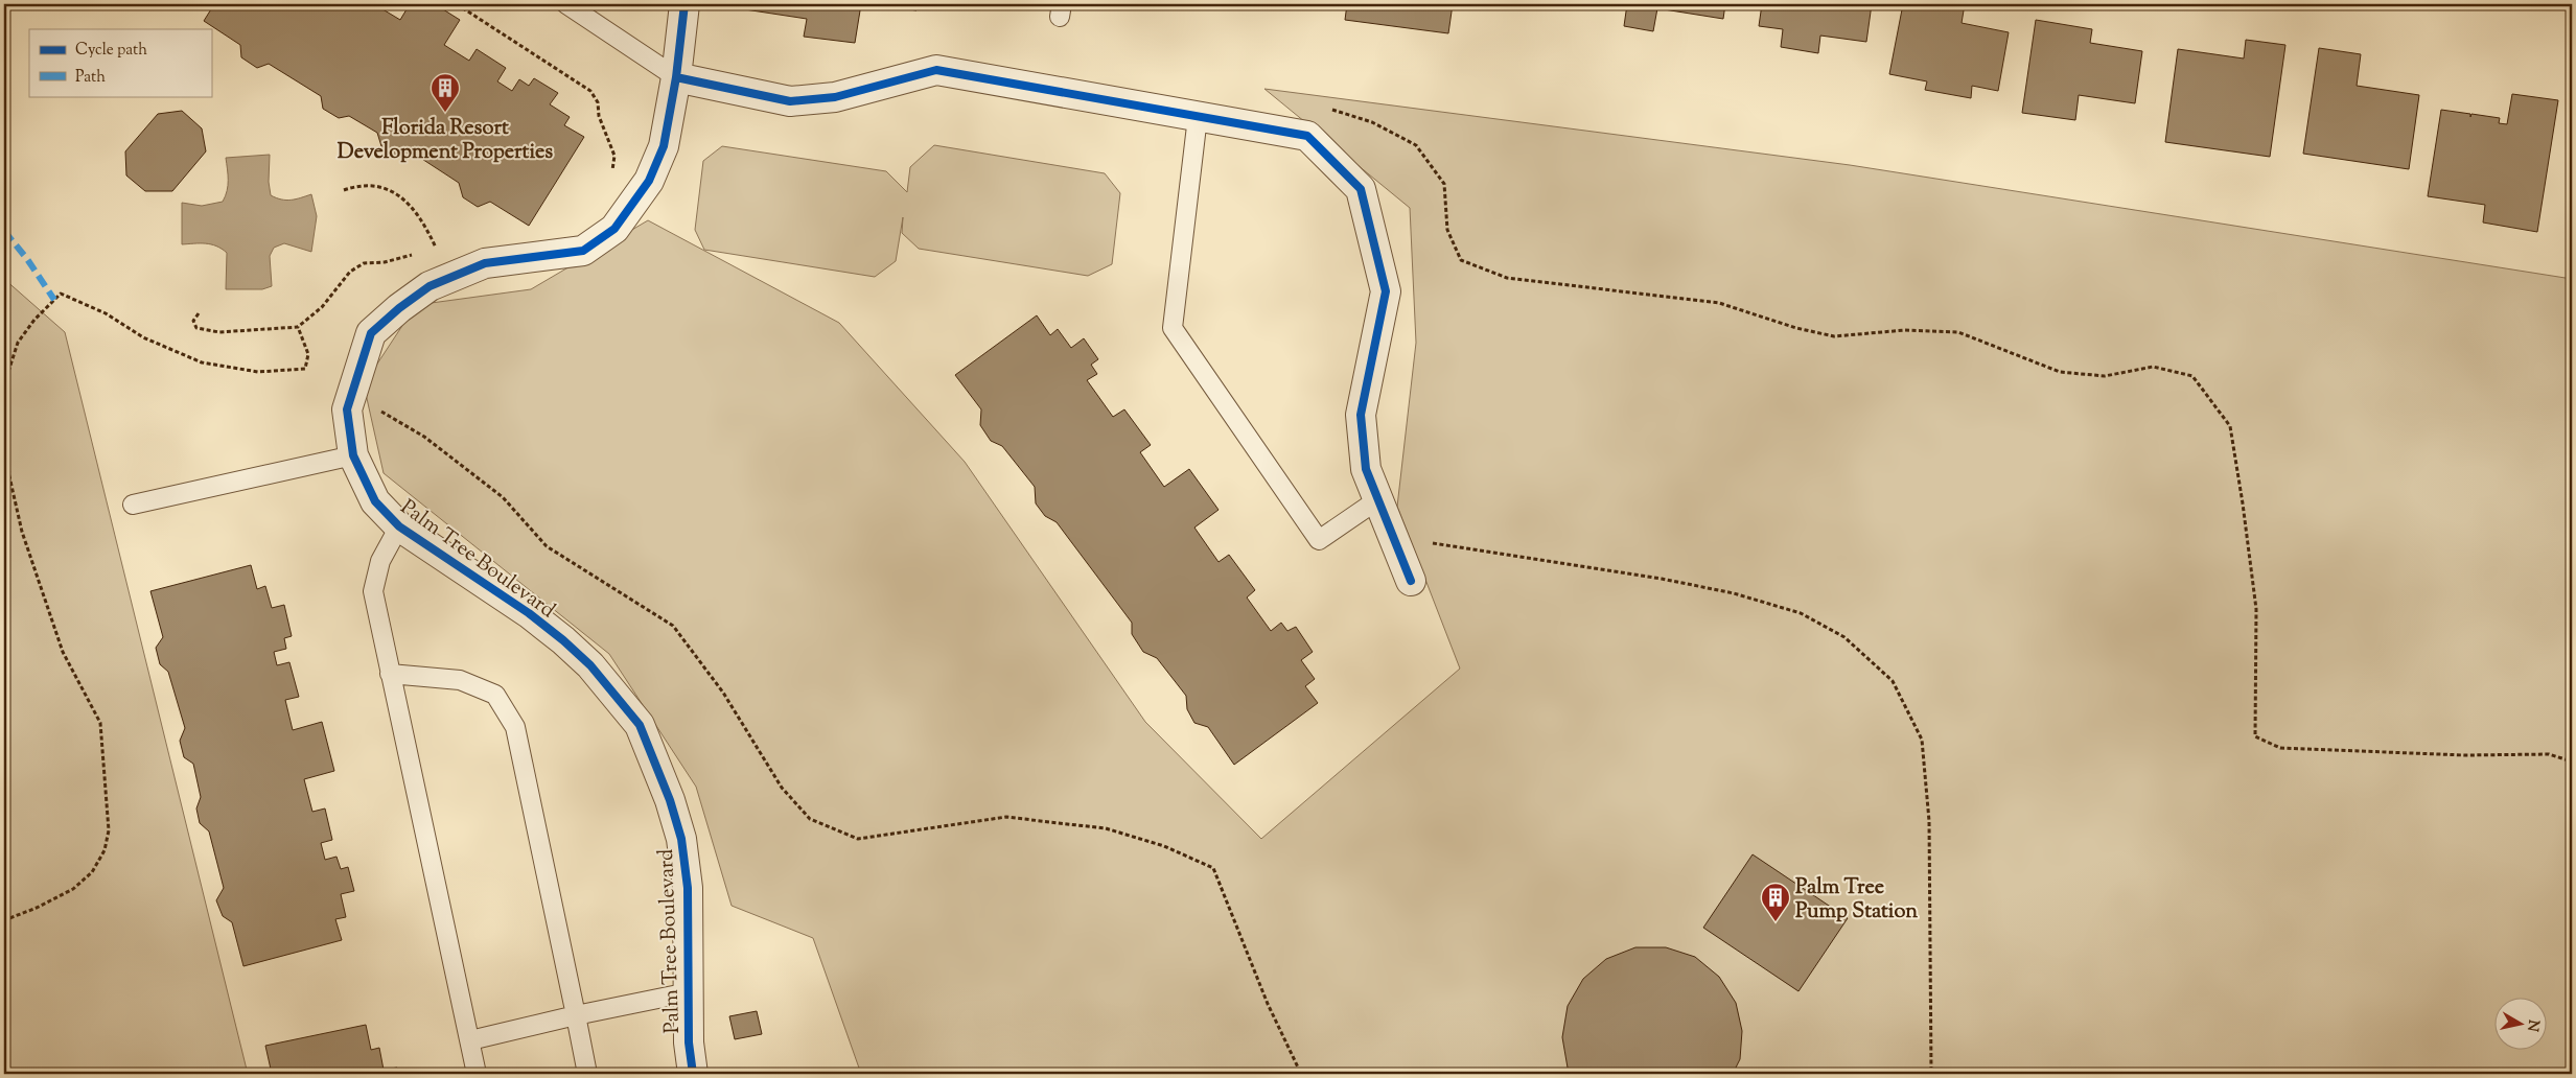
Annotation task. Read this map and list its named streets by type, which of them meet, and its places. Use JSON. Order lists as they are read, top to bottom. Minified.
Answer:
{"streets":{"street":["Palm Tree Boulevard"]},"places":{"building":["Florida Resort Development Properties","Palm Tree Pump Station"]},"legend":["Cycle path","Path"],"north":"right"}
